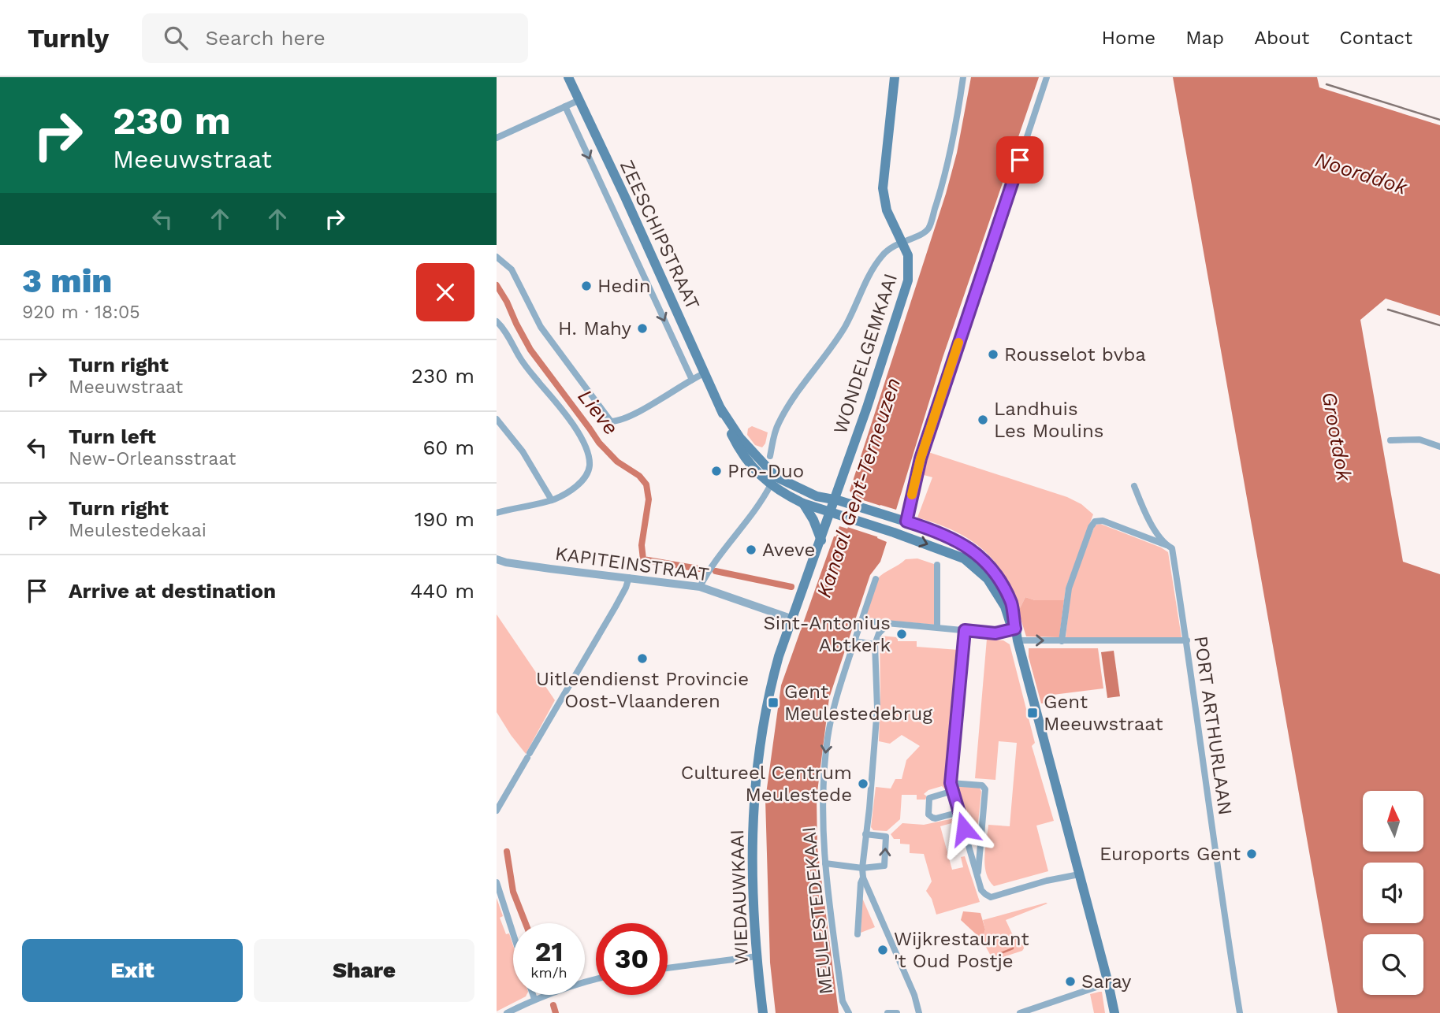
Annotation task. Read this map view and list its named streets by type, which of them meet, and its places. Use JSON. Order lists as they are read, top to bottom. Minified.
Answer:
{"streets":{"main road":["ZEESCHIPSTRAAT","WONDELGEMKAAI","WIEDAUWKAAI"],"street":["KAPITEINSTRAAT","PORT ARTHURLAAN","MEULESTEDEKAAI"]},"crossings":[["ZEESCHIPSTRAAT","WONDELGEMKAAI"],["WONDELGEMKAAI","KAPITEINSTRAAT"],["WONDELGEMKAAI","WIEDAUWKAAI"],["KAPITEINSTRAAT","WIEDAUWKAAI"]],"water":["Noorddok","Lieve","Grootdok","Kanaal Gent-Terneuzen"],"places":{"other":["Hedin","H. Mahy","Rousselot bvba","Landhuis Les Moulins","Pro-Duo","Aveve","Sint-Antonius Abtkerk","Uitleendienst Provincie Oost-Vlaanderen","Cultureel Centrum Meulestede","Euroports Gent","Wijkrestaurant 't Oud Postje","Saray"],"transit":["Gent Meulestedebrug","Gent Meeuwstraat"]},"north":"top","page":{"header":"Turnly","search":"Search here","nav":["Home","Map","About","Contact"],"turn":["230 m","Meeuwstraat"],"heading":["3 min","920 m · 18:05"],"list":[{"name":"Turn right","note":"Meeuwstraat","value":"230 m"},{"name":"Turn left","note":"New-Orleansstraat","value":"60 m"},{"name":"Turn right","note":"Meulestedekaai","value":"190 m"},{"name":"Arrive at destination","value":"440 m"}],"speed":"21 km/h","limit":"30","buttons":["Exit","Share"]}}
